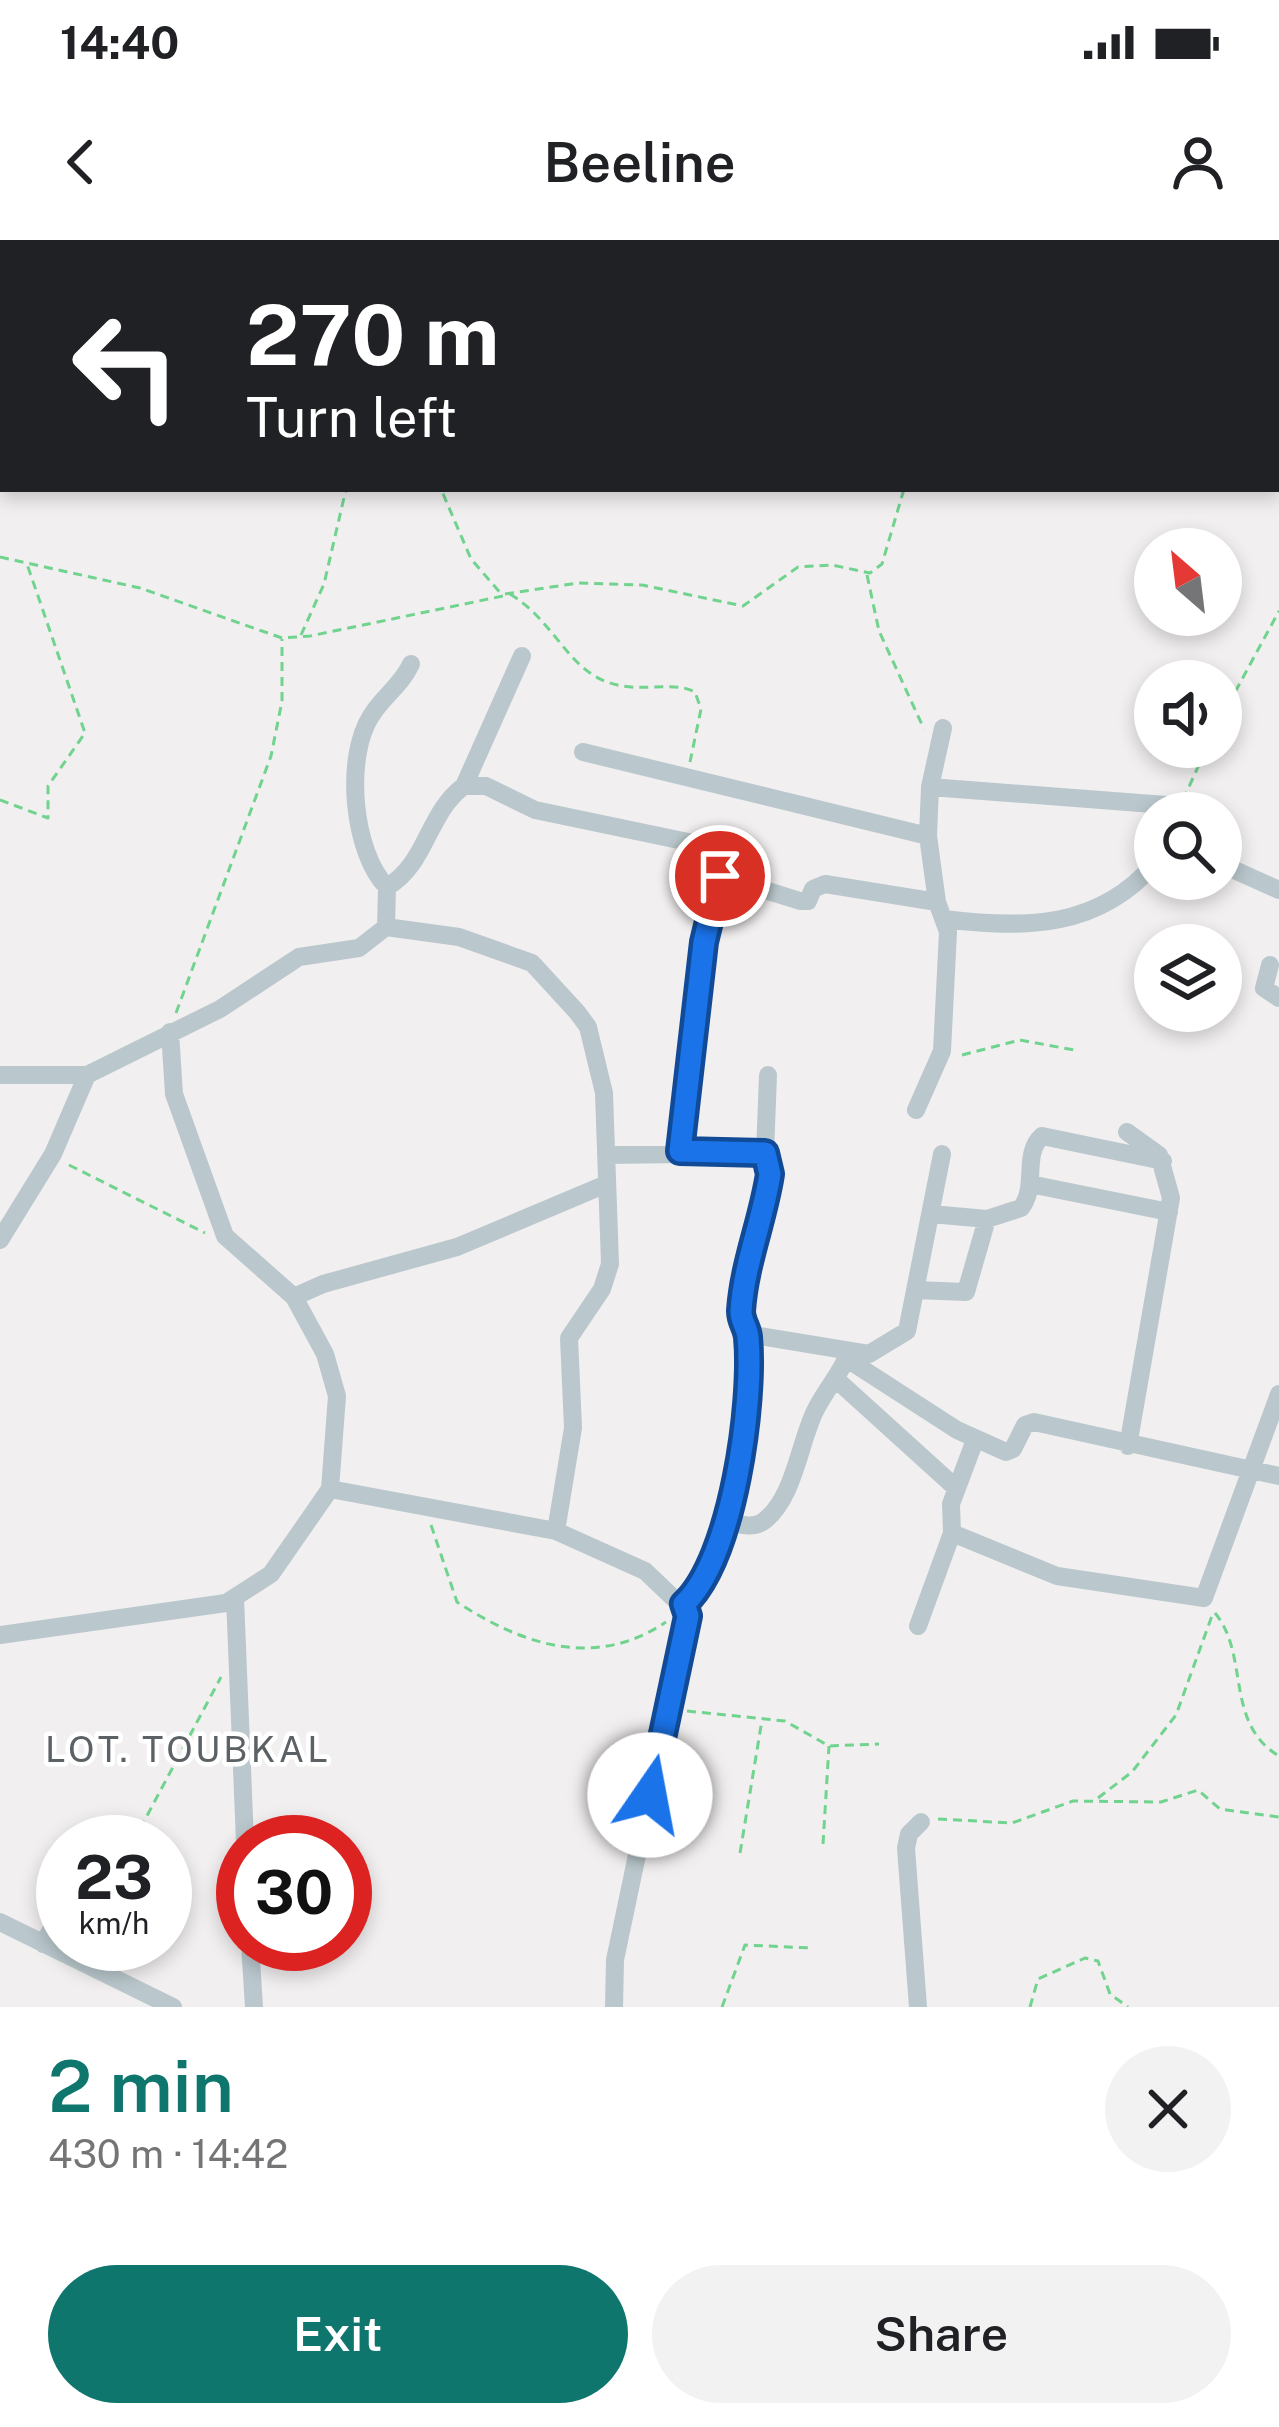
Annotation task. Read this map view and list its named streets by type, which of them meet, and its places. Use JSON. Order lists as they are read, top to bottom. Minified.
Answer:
{"districts":["LOT. TOUBKAL"],"north":"top left","page":{"status":"14:40","header":"Beeline","turn":["270 m","Turn left"],"speed":"23 km/h","limit":"30","heading":["2 min","430 m · 14:42"],"buttons":["Exit","Share"]}}
